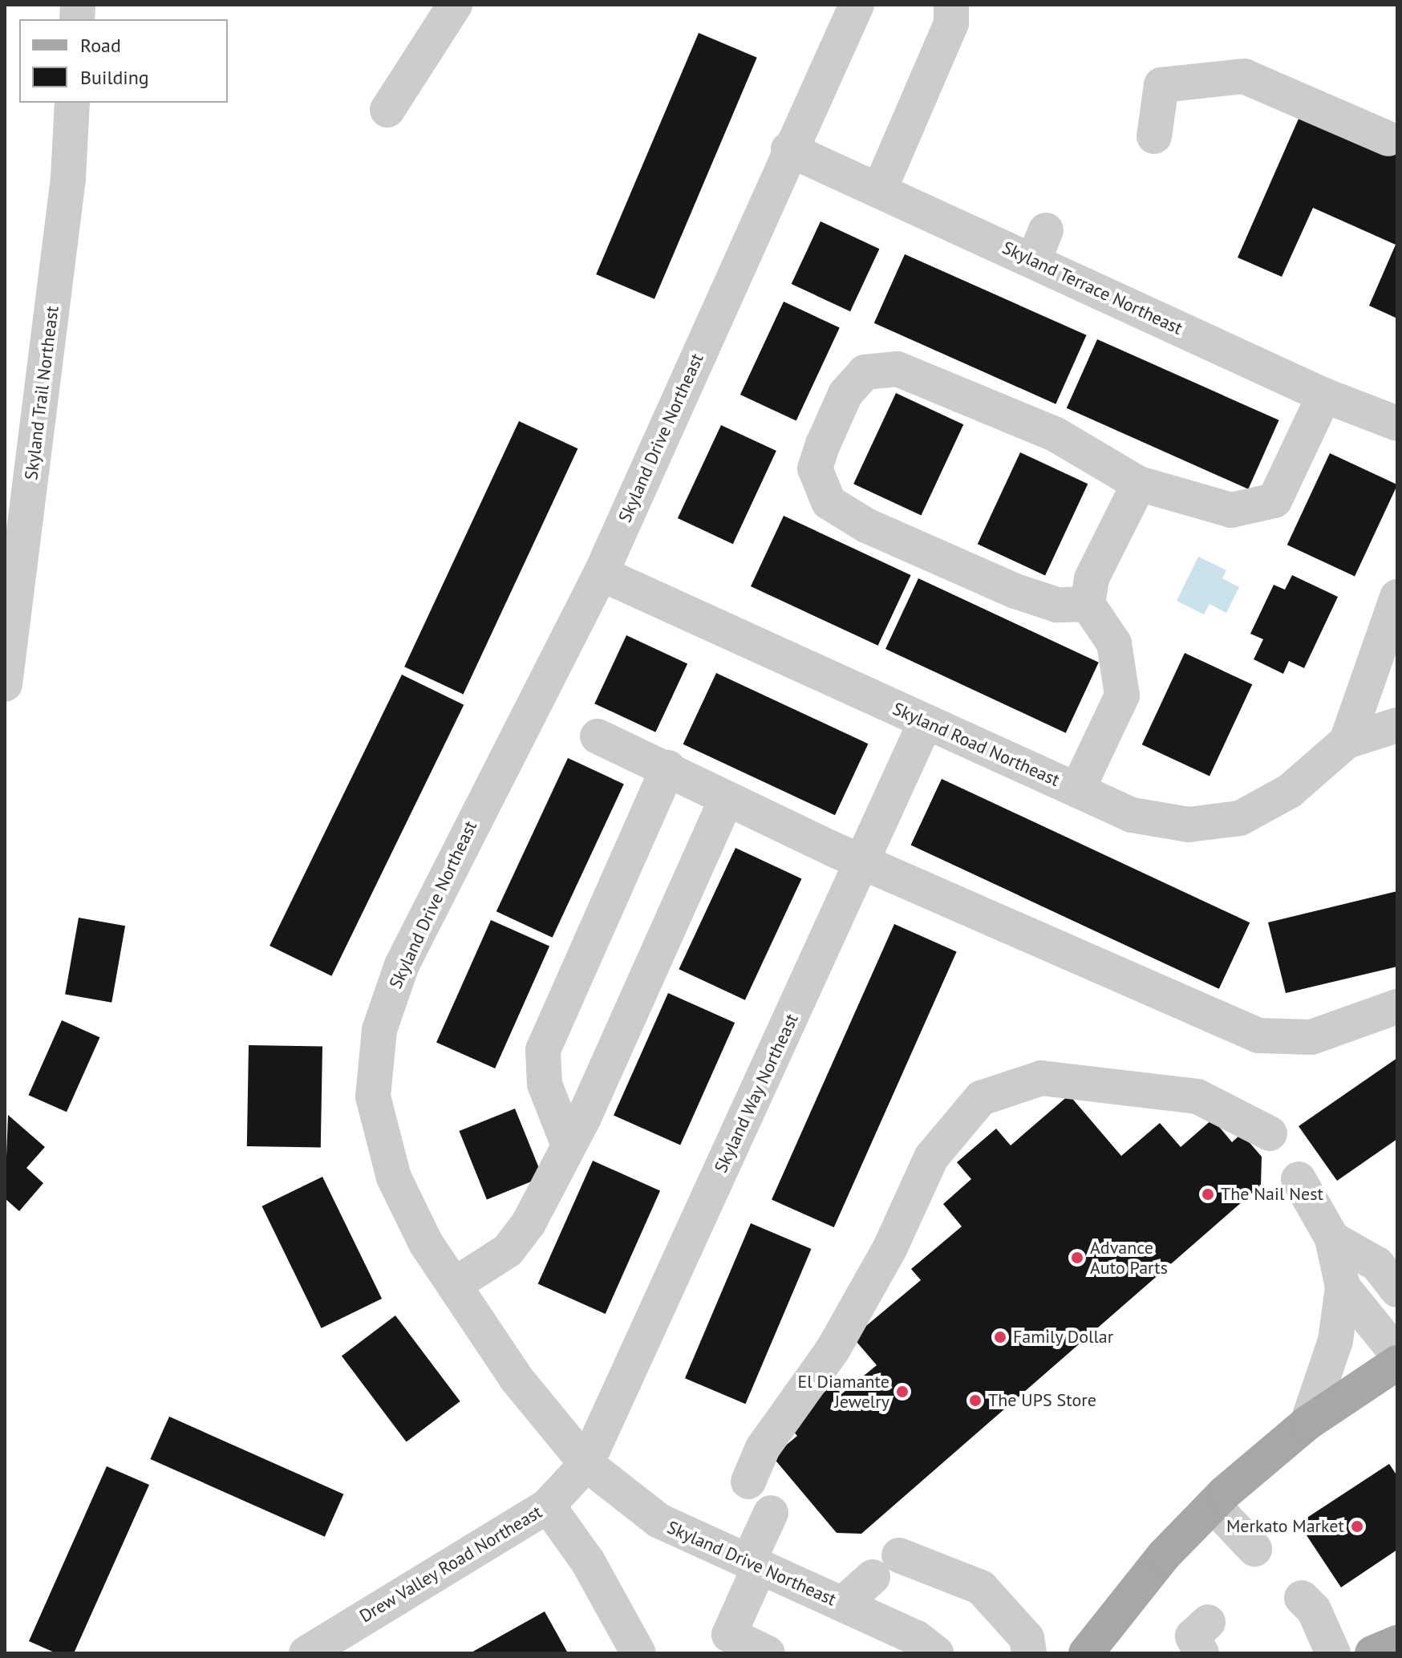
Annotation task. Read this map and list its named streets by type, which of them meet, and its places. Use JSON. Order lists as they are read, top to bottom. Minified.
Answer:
{"streets":{"street":["Skyland Terrace Northeast","Skyland Trail Northeast","Skyland Drive Northeast","Skyland Road Northeast","Skyland Way Northeast","Drew Valley Road Northeast"]},"crossings":[["Skyland Terrace Northeast","Skyland Drive Northeast"],["Skyland Drive Northeast","Skyland Road Northeast"],["Skyland Drive Northeast","Skyland Way Northeast"],["Skyland Drive Northeast","Drew Valley Road Northeast"],["Skyland Road Northeast","Skyland Way Northeast"],["Skyland Way Northeast","Drew Valley Road Northeast"]],"places":["The Nail Nest","Advance Auto Parts","Family Dollar","El Diamante Jewelry","The UPS Store","Merkato Market"],"legend":["Road","Building"]}
